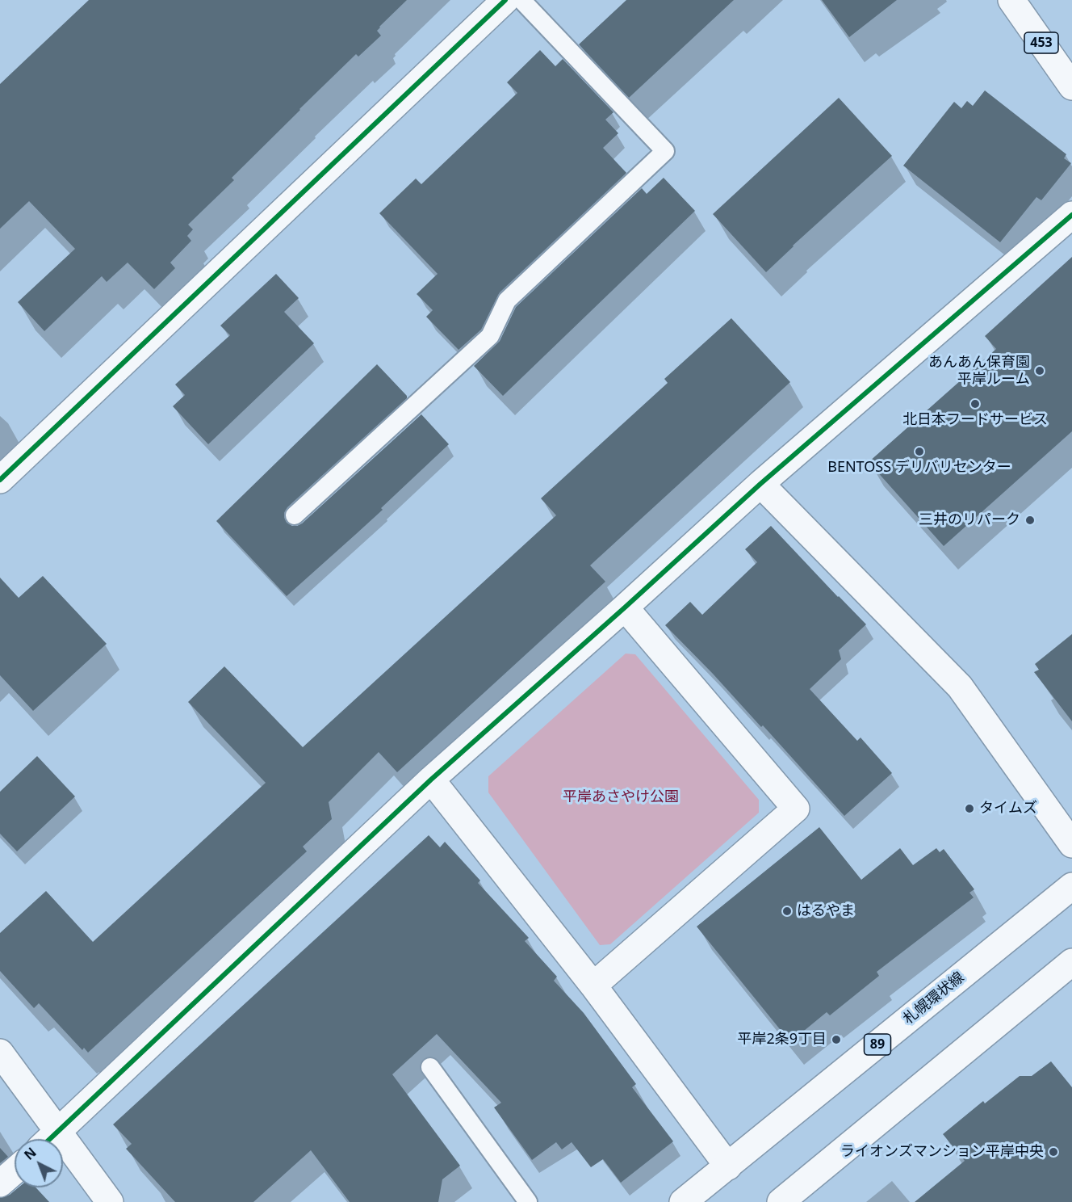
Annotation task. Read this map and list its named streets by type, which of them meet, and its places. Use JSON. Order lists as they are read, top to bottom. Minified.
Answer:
{"streets":{"main road":["453","札幌環状線","89"]},"parks":["平岸あさやけ公園"],"places":["あんあん保育園 平岸ルーム","北日本フードサービス","BENTOSS デリバリセンター","三井のリパーク","タイムズ","はるやま","平岸2条9丁目","ライオンズマンション平岸中央"],"north":"top left"}
